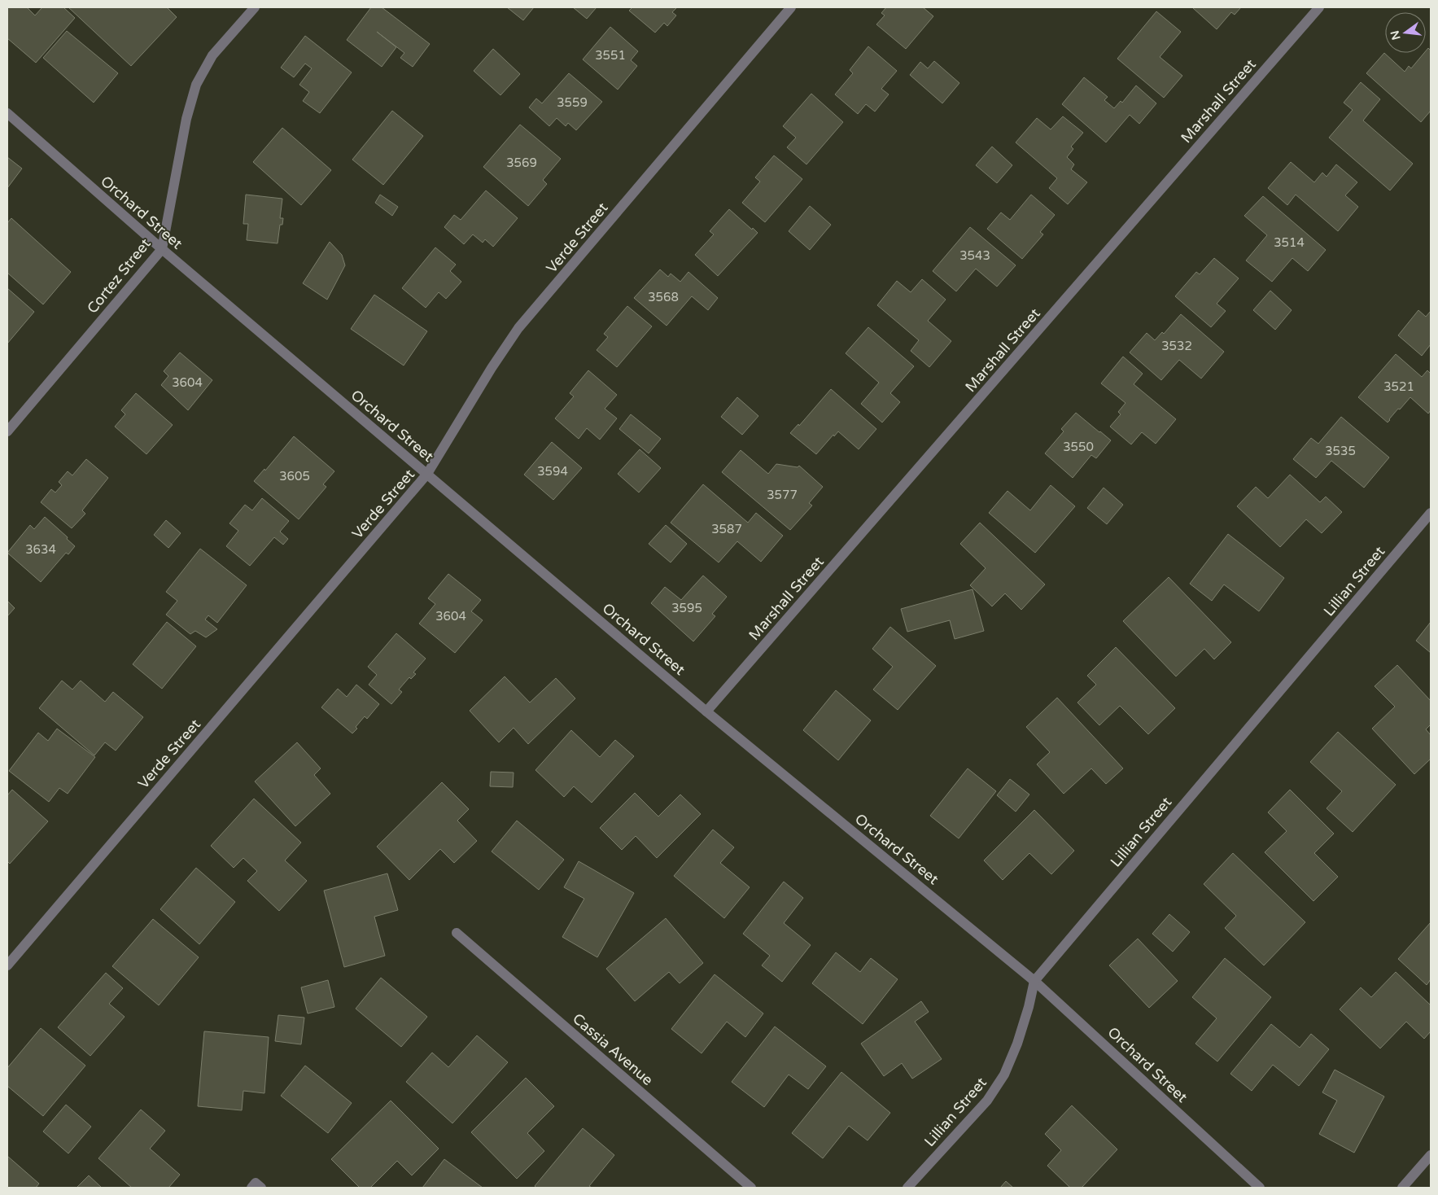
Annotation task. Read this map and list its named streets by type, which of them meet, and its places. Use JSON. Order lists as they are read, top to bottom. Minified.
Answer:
{"streets":{"street":["Marshall Street","Orchard Street","Verde Street","Cortez Street","Lillian Street","Cassia Avenue"]},"crossings":[["Marshall Street","Orchard Street"],["Orchard Street","Verde Street"],["Orchard Street","Cortez Street"],["Orchard Street","Lillian Street"]],"house_numbers":["3551","3559","3569","3514","3543","3568","3532","3604","3521","3550","3535","3594","3605","3577","3587","3634","3595","3604"],"north":"left"}
